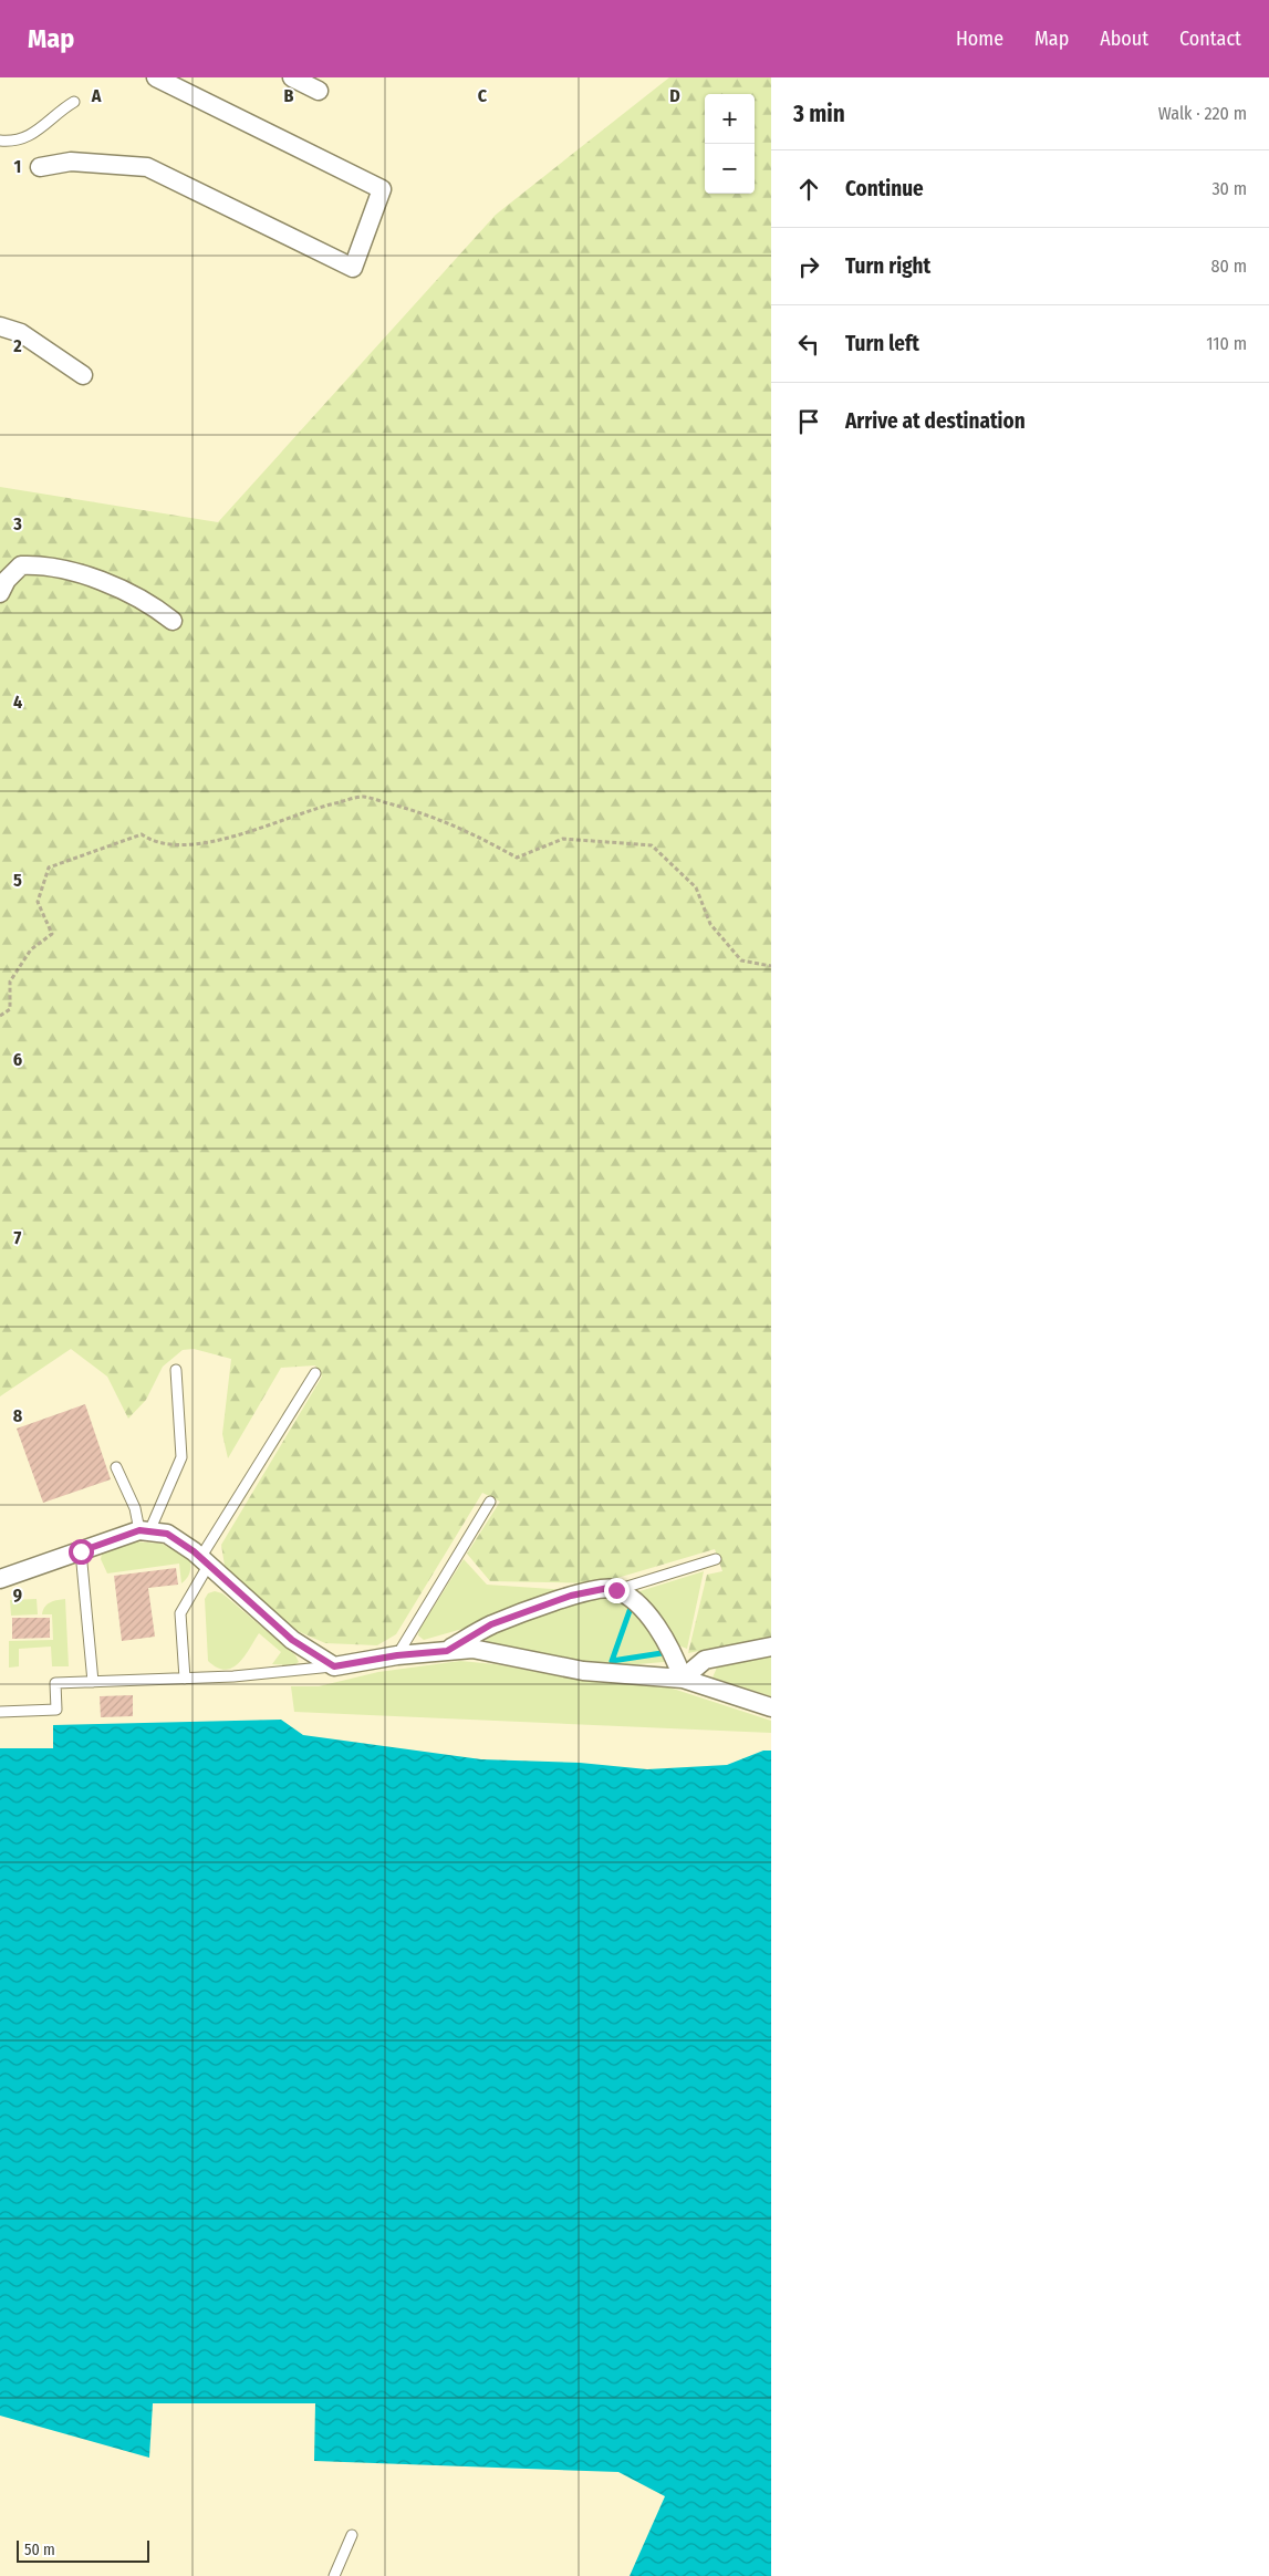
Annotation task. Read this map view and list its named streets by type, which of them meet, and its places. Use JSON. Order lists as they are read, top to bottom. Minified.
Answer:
{"scale_bar":"50 m","page":{"header":"Map","nav":["Home","Map","About","Contact"],"heading":["3 min","Walk · 220 m"],"map_buttons":["+","−"],"list":[["Continue","30 m"],["Turn right","80 m"],["Turn left","110 m"],"Arrive at destination"],"scale":"50 m"},"grid":{"columns":["A","B","C","D"],"rows":["1","2","3","4","5","6","7","8","9"]}}
